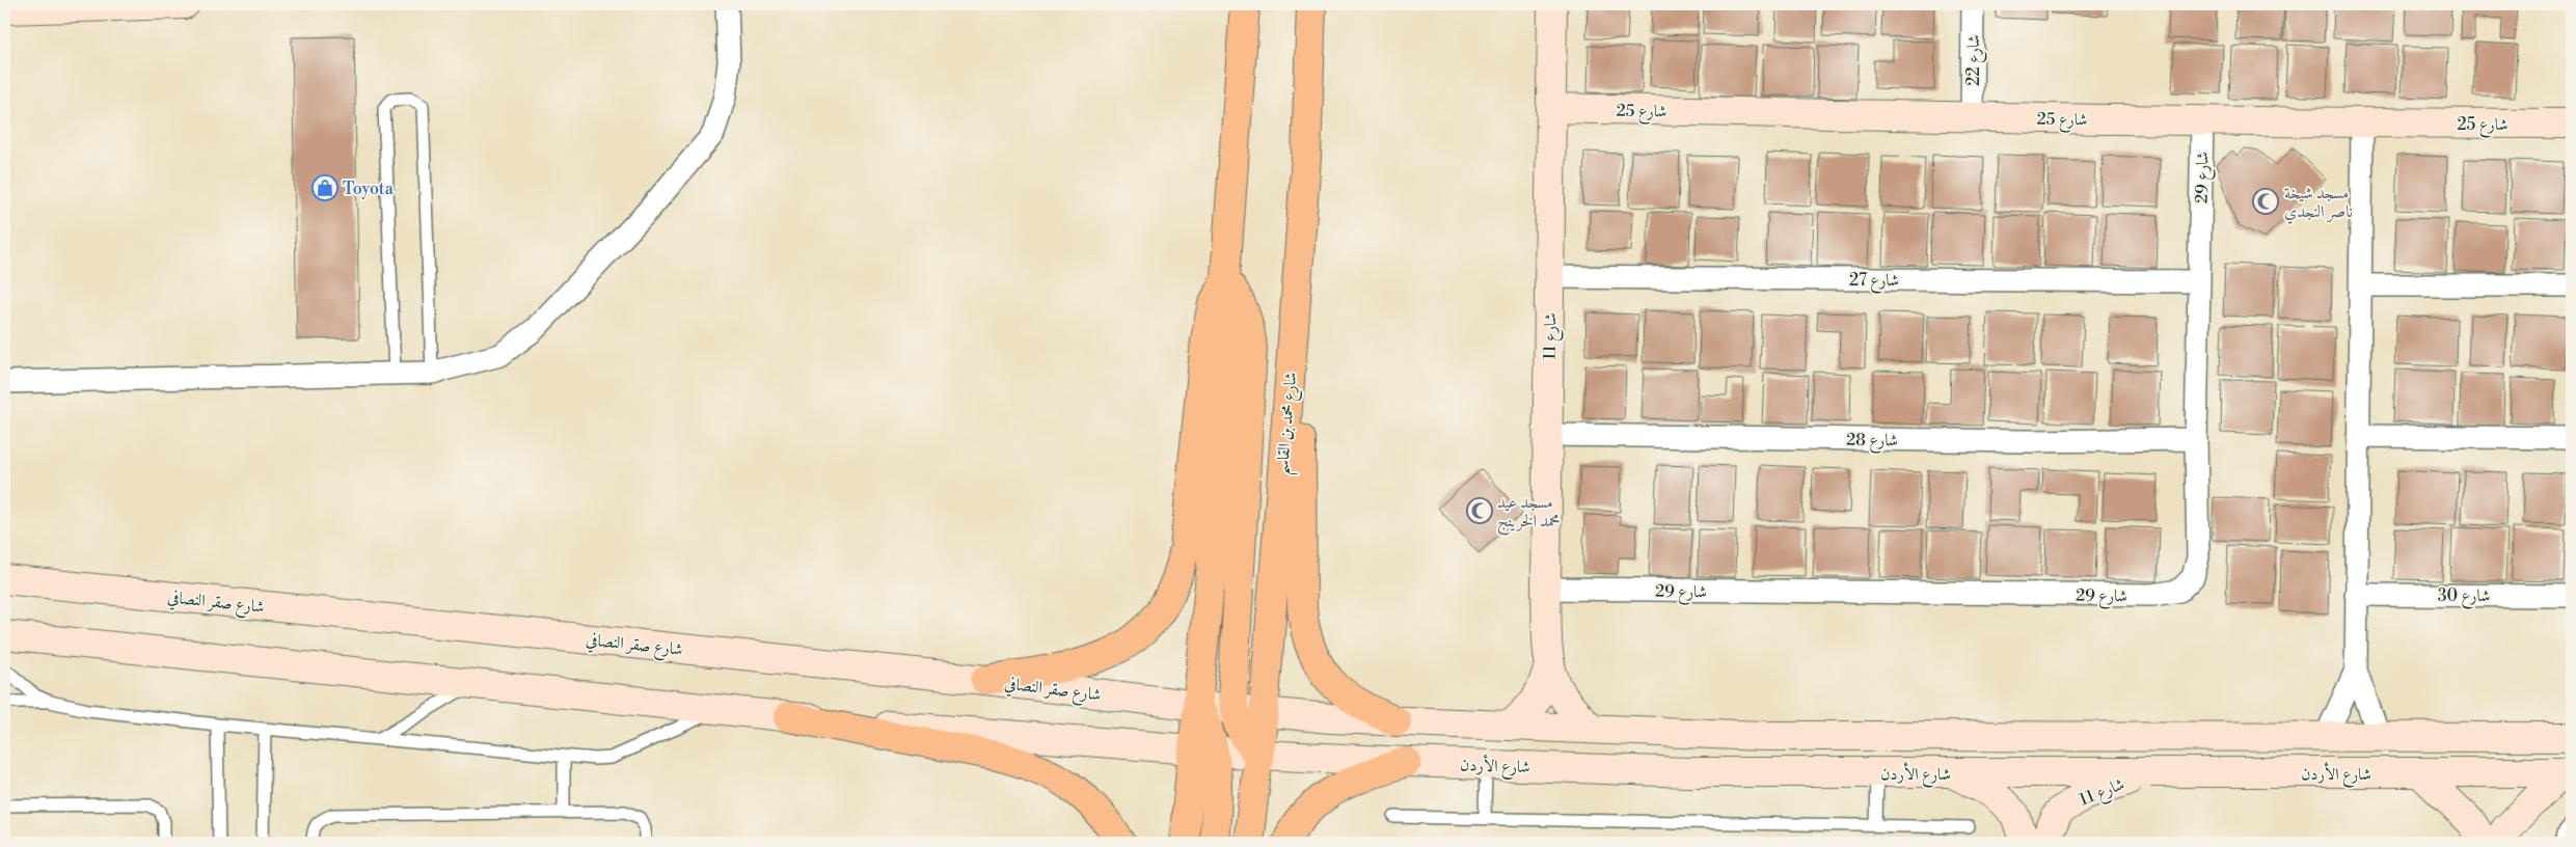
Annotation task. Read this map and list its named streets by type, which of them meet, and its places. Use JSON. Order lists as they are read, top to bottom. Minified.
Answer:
{"streets":{"main road":["شارع 25","شارع 11","شارع محمد بن القاسم","شارع صقر النصافي","شارع الأردن"],"street":["شارع 22","شارع 29","شارع 27","شارع 28","شارع 30"]},"crossings":[["شارع 22","شارع 25"],["شارع 25","شارع 29"],["شارع 25","شارع 11"],["شارع 29","شارع 27"],["شارع 29","شارع 11"],["شارع 29","شارع 28"],["شارع 27","شارع 11"],["شارع 11","شارع 28"],["شارع 11","شارع الأردن"],["شارع محمد بن القاسم","شارع صقر النصافي"],["شارع محمد بن القاسم","شارع الأردن"]],"places":{"shop":["Toyota"],"mosque":["مسجد شيخة ناصر النجدي","مسجد عيد محمد الخرينج"]}}
